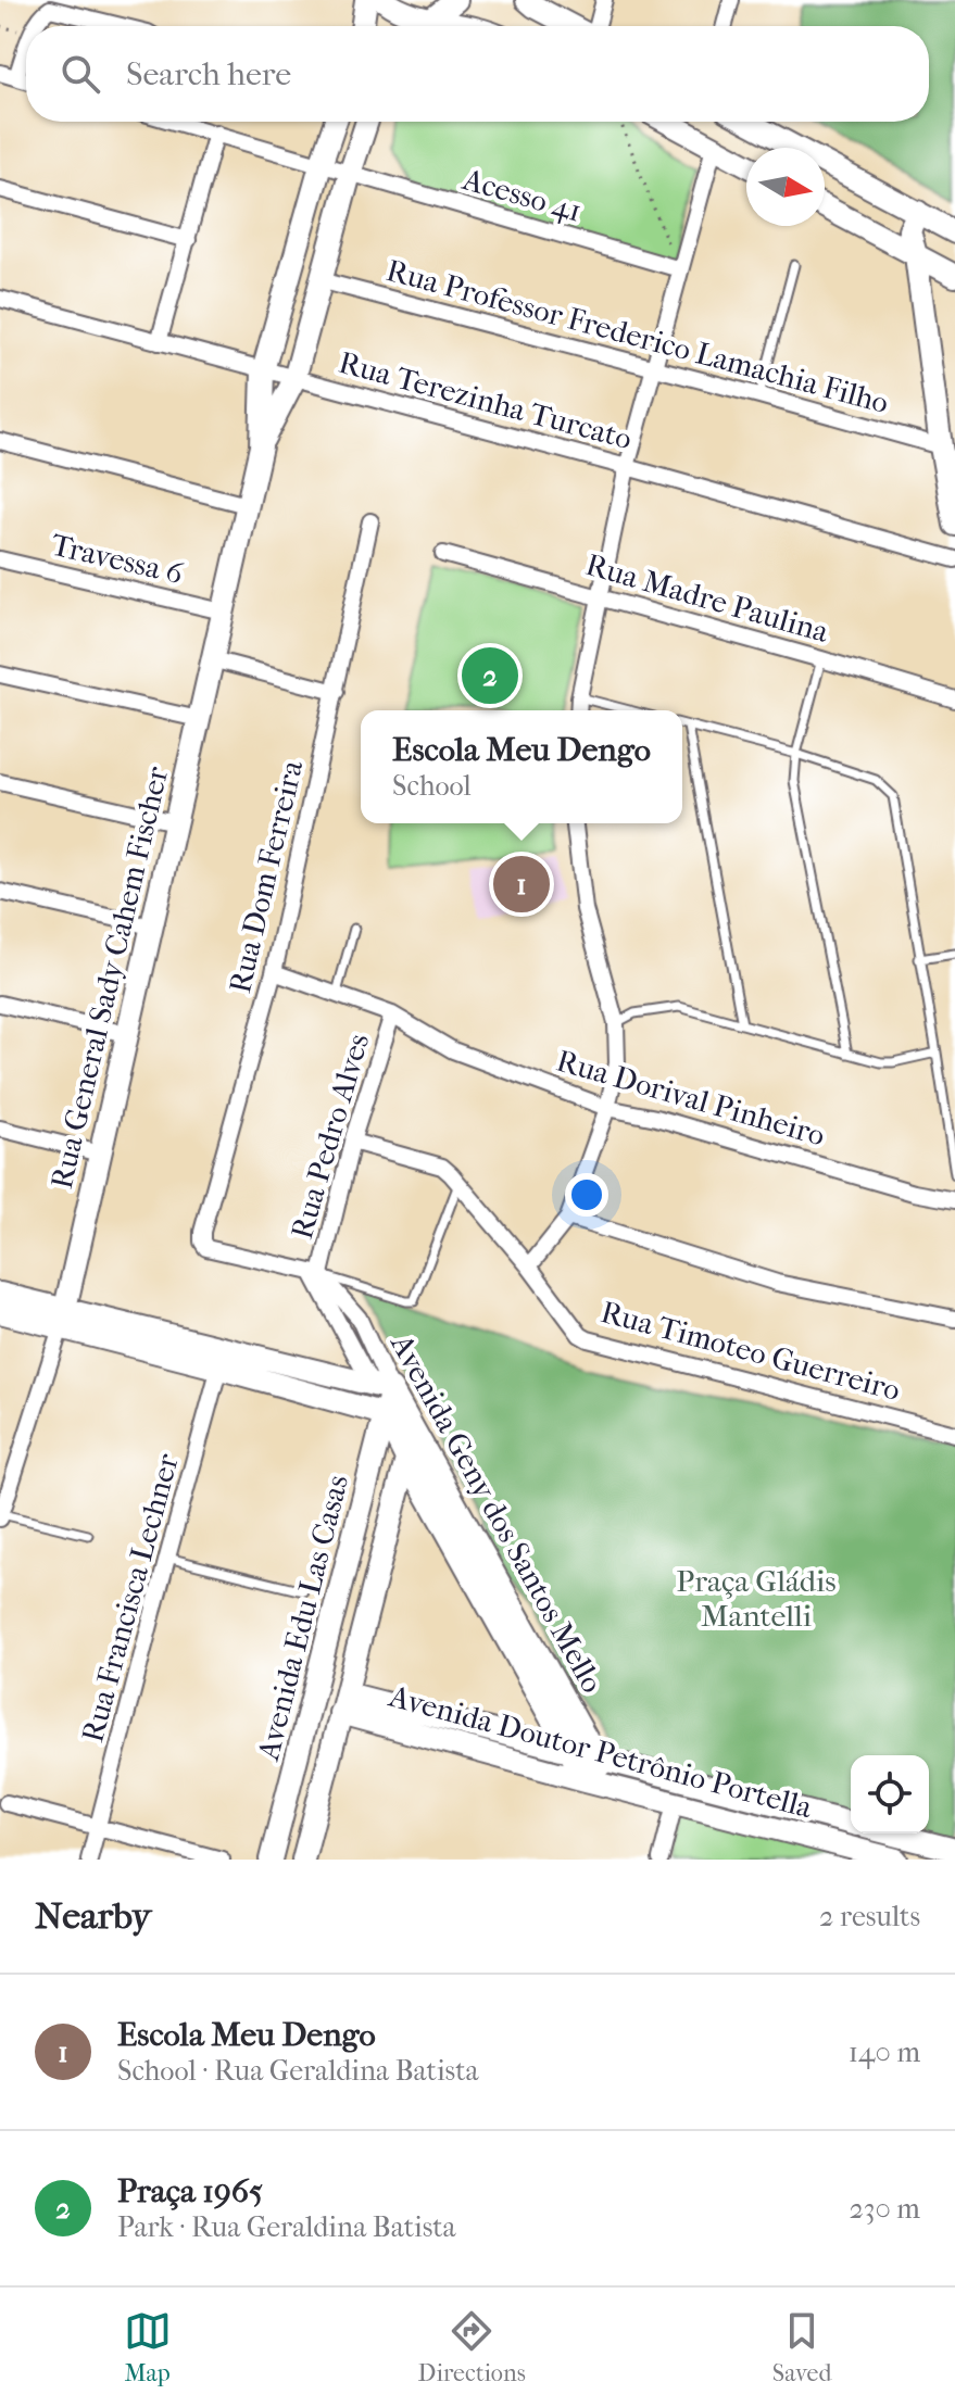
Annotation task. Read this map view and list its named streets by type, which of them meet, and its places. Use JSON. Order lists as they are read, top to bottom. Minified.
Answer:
{"streets":{"street":["Acesso 41","Rua Professor Frederico Lamachia Filho","Rua Terezinha Turcato","Travessa 6","Rua Madre Paulina","Rua Dom Ferreira","Rua General Sady Cahem Fischer","Rua Dorival Pinheiro","Rua Pedro Alves","Rua Timoteo Guerreiro","Avenida Geny dos Santos Mello","Rua Francisca Lechner","Avenida Edu Las Casas","Avenida Doutor Petrônio Portella"]},"crossings":[["Travessa 6","Rua General Sady Cahem Fischer"],["Rua Dom Ferreira","Rua Dorival Pinheiro"],["Rua Dom Ferreira","Rua Pedro Alves"],["Rua Dom Ferreira","Avenida Geny dos Santos Mello"],["Rua Dorival Pinheiro","Rua Pedro Alves"],["Rua Pedro Alves","Rua Timoteo Guerreiro"],["Rua Pedro Alves","Avenida Geny dos Santos Mello"],["Avenida Geny dos Santos Mello","Avenida Edu Las Casas"],["Avenida Geny dos Santos Mello","Avenida Doutor Petrônio Portella"],["Avenida Edu Las Casas","Avenida Doutor Petrônio Portella"]],"parks":["Praça Gládis Mantelli"],"north":"right","page":{"search":"Search here","pins":["2","1"],"popup":["Escola Meu Dengo","School"],"heading":["Nearby","2 results"],"list":[{"mark":"1","name":"Escola Meu Dengo","note":"School · Rua Geraldina Batista","value":"140 m"},{"mark":"2","name":"Praça 1965","note":"Park · Rua Geraldina Batista","value":"230 m"}],"nav":["Map","Directions","Saved"]}}
